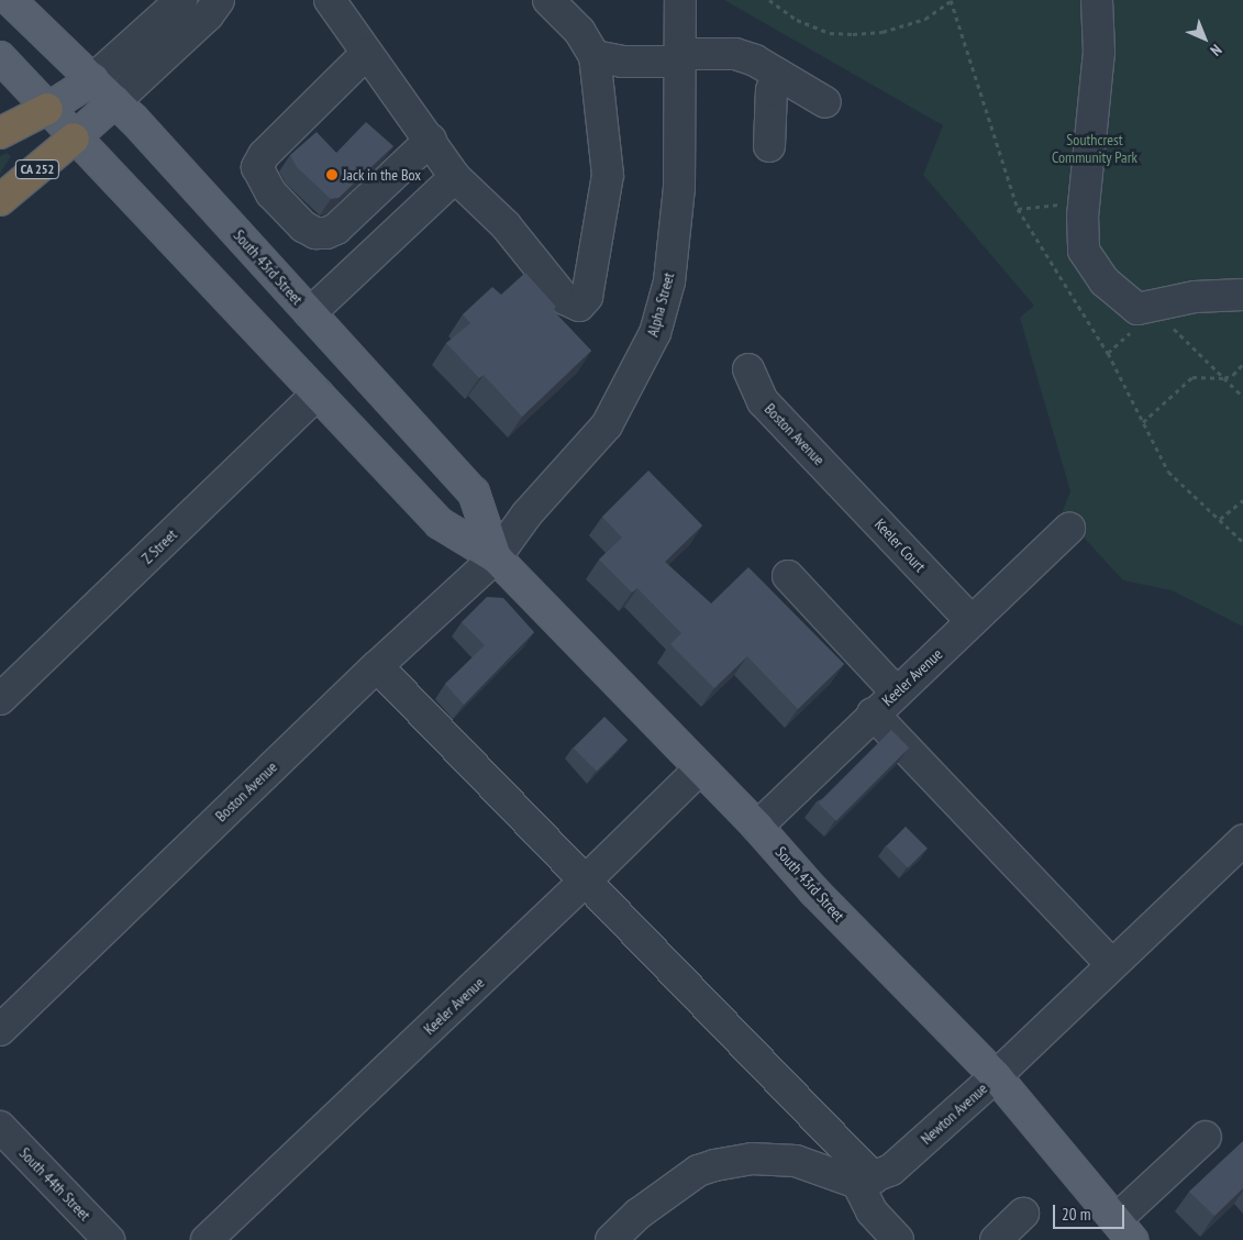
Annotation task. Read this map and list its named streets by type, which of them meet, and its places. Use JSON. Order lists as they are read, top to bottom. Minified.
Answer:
{"streets":{"highway":["CA 252"],"main road":["South 43rd Street"],"street":["Alpha Street","Boston Avenue","Keeler Court","Z Street","Keeler Avenue","Newton Avenue","South 44th Street"]},"crossings":[["CA 252","South 43rd Street"],["South 43rd Street","Alpha Street"],["South 43rd Street","Boston Avenue"],["South 43rd Street","Z Street"],["South 43rd Street","Keeler Avenue"],["South 43rd Street","Newton Avenue"],["Alpha Street","Boston Avenue"],["Boston Avenue","Keeler Court"],["Keeler Court","Keeler Avenue"]],"parks":["Southcrest Community Park"],"places":["Jack in the Box"],"scale_bar":"20 m","north":"bottom right"}
